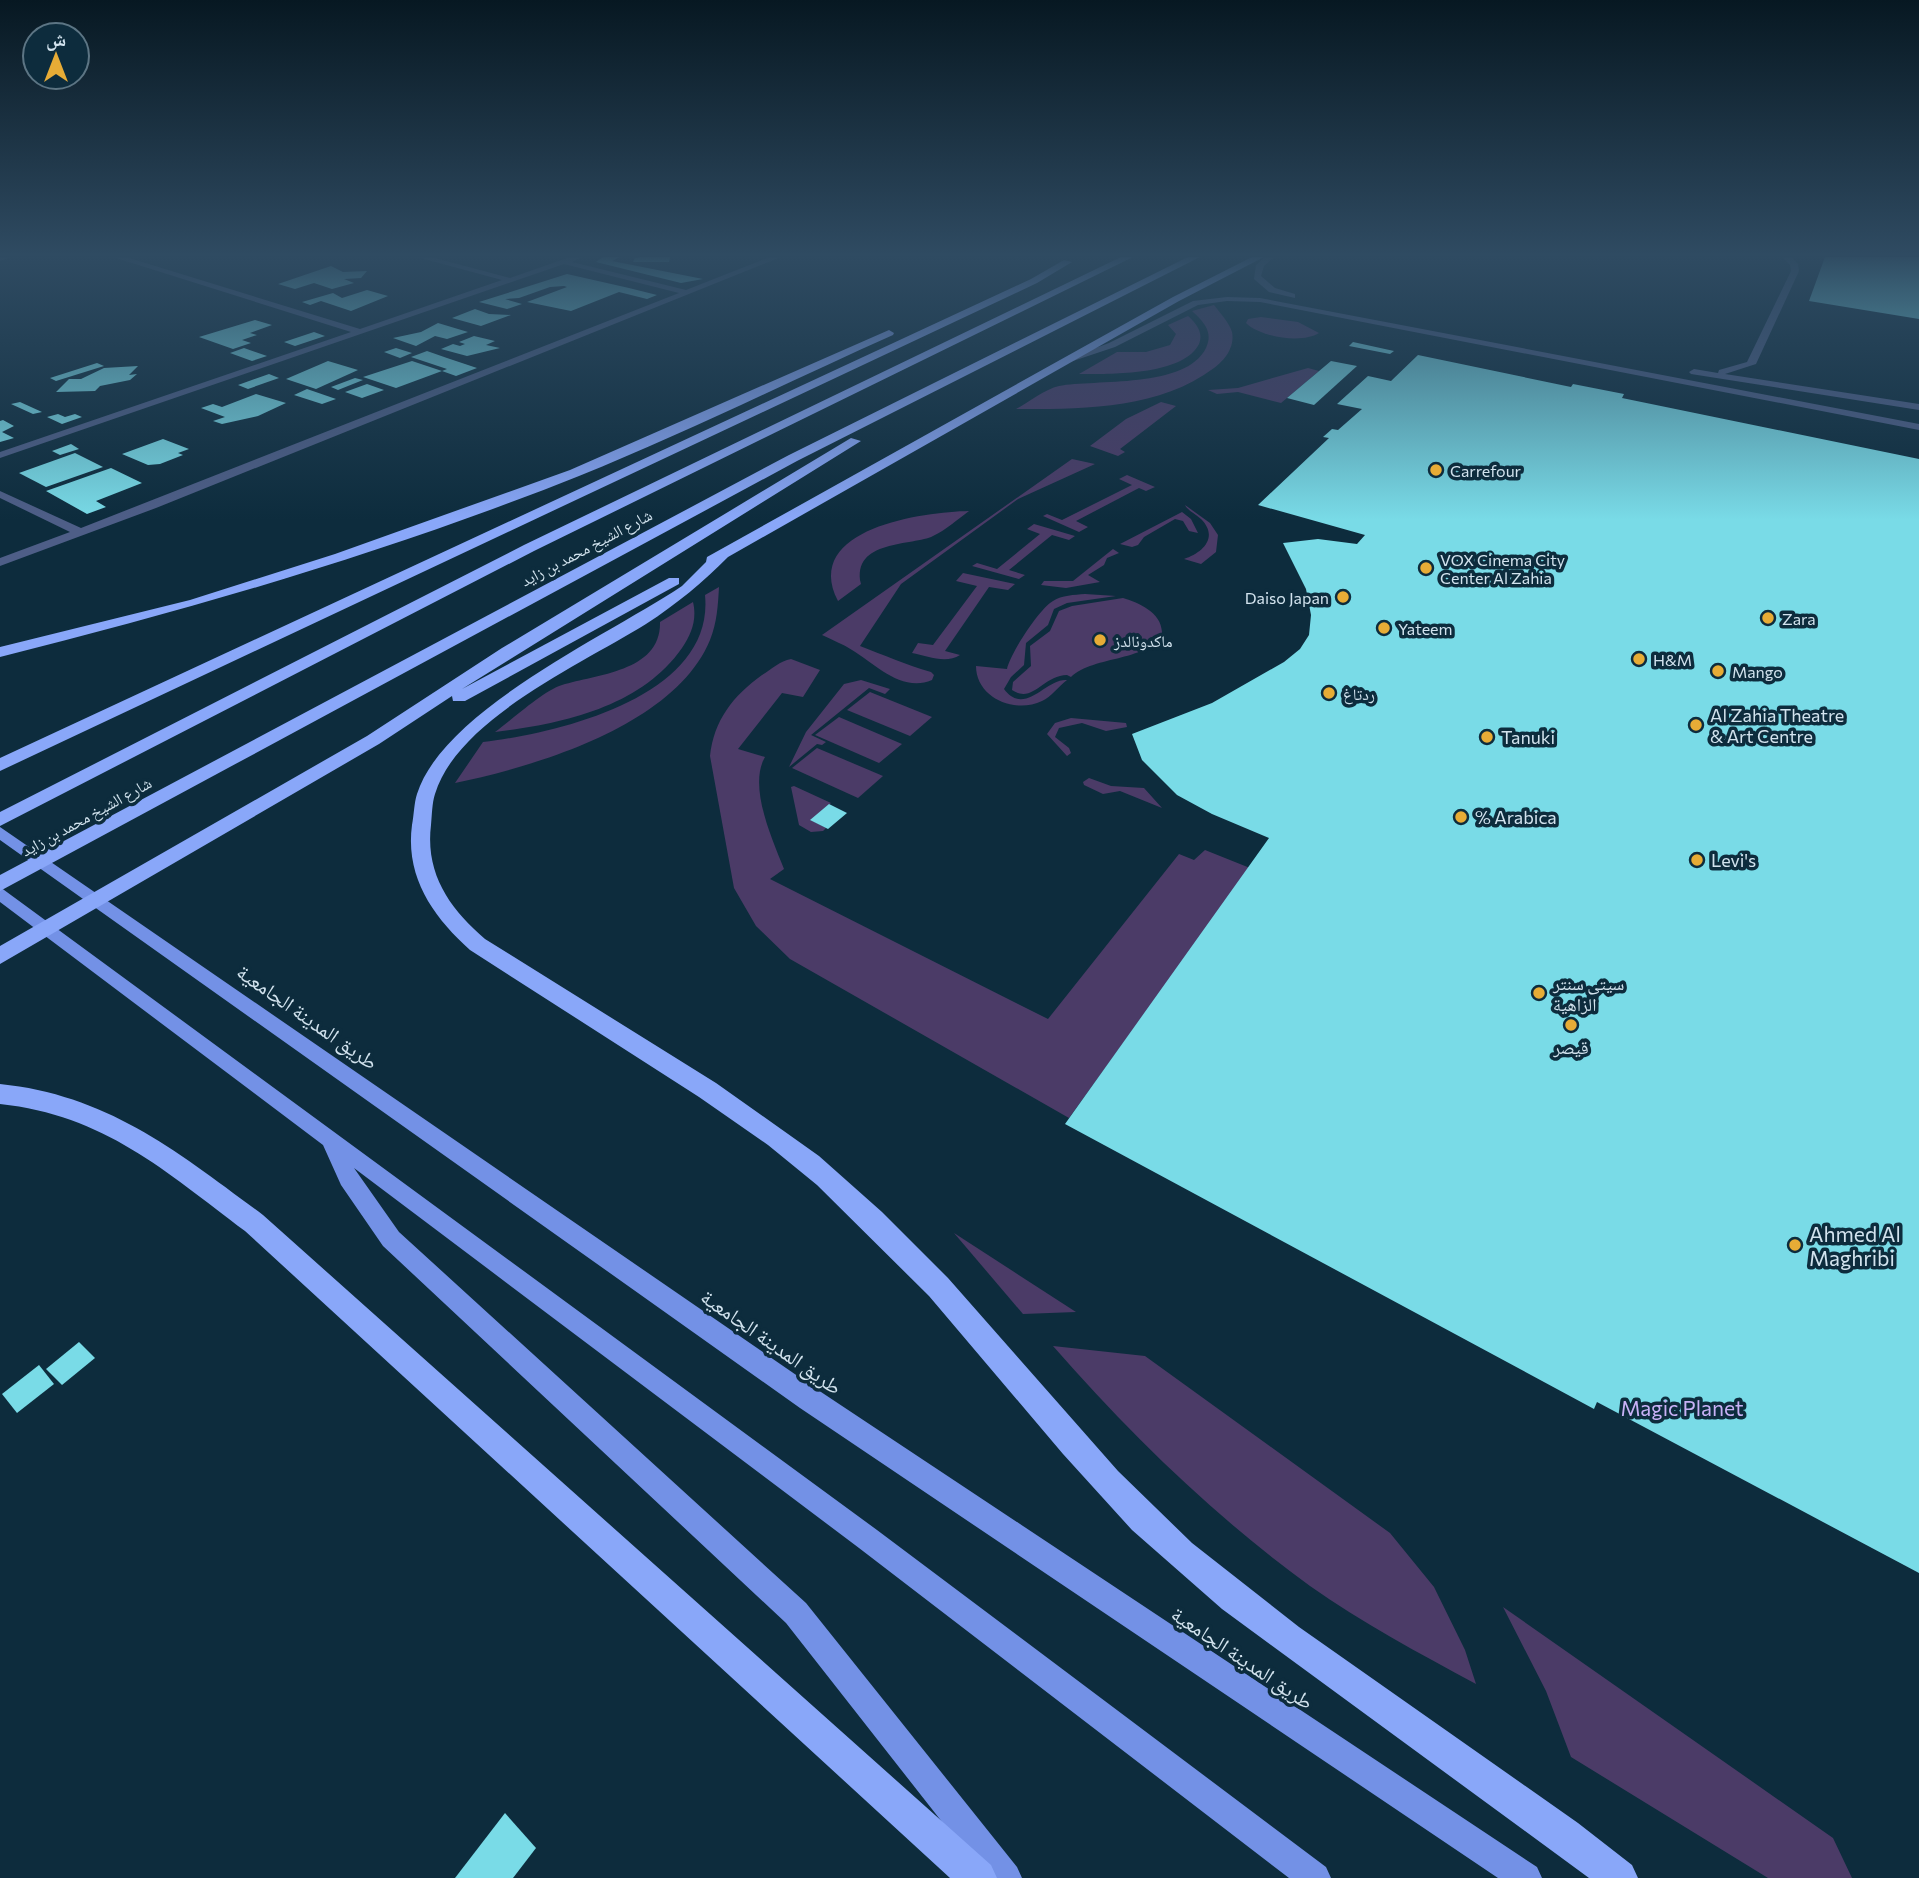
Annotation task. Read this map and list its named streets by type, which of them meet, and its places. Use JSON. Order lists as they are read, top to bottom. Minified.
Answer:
{"streets":{"highway":["شارع الشيخ محمد بن زايد"],"main road":["طريق المدينة الجامعية"]},"parks":["Magic Planet"],"places":["Carrefour","VOX Cinema City Center Al Zahia","Daiso Japan","Zara","Yateem","ماكدونالدز","H&M","Mango","ردتاغ","Al Zahia Theatre & Art Centre","Tanuki","% Arabica","Levi's","سيتي سنتر الزاهية","قيصر","Ahmed Al Maghribi"],"north":"top"}
